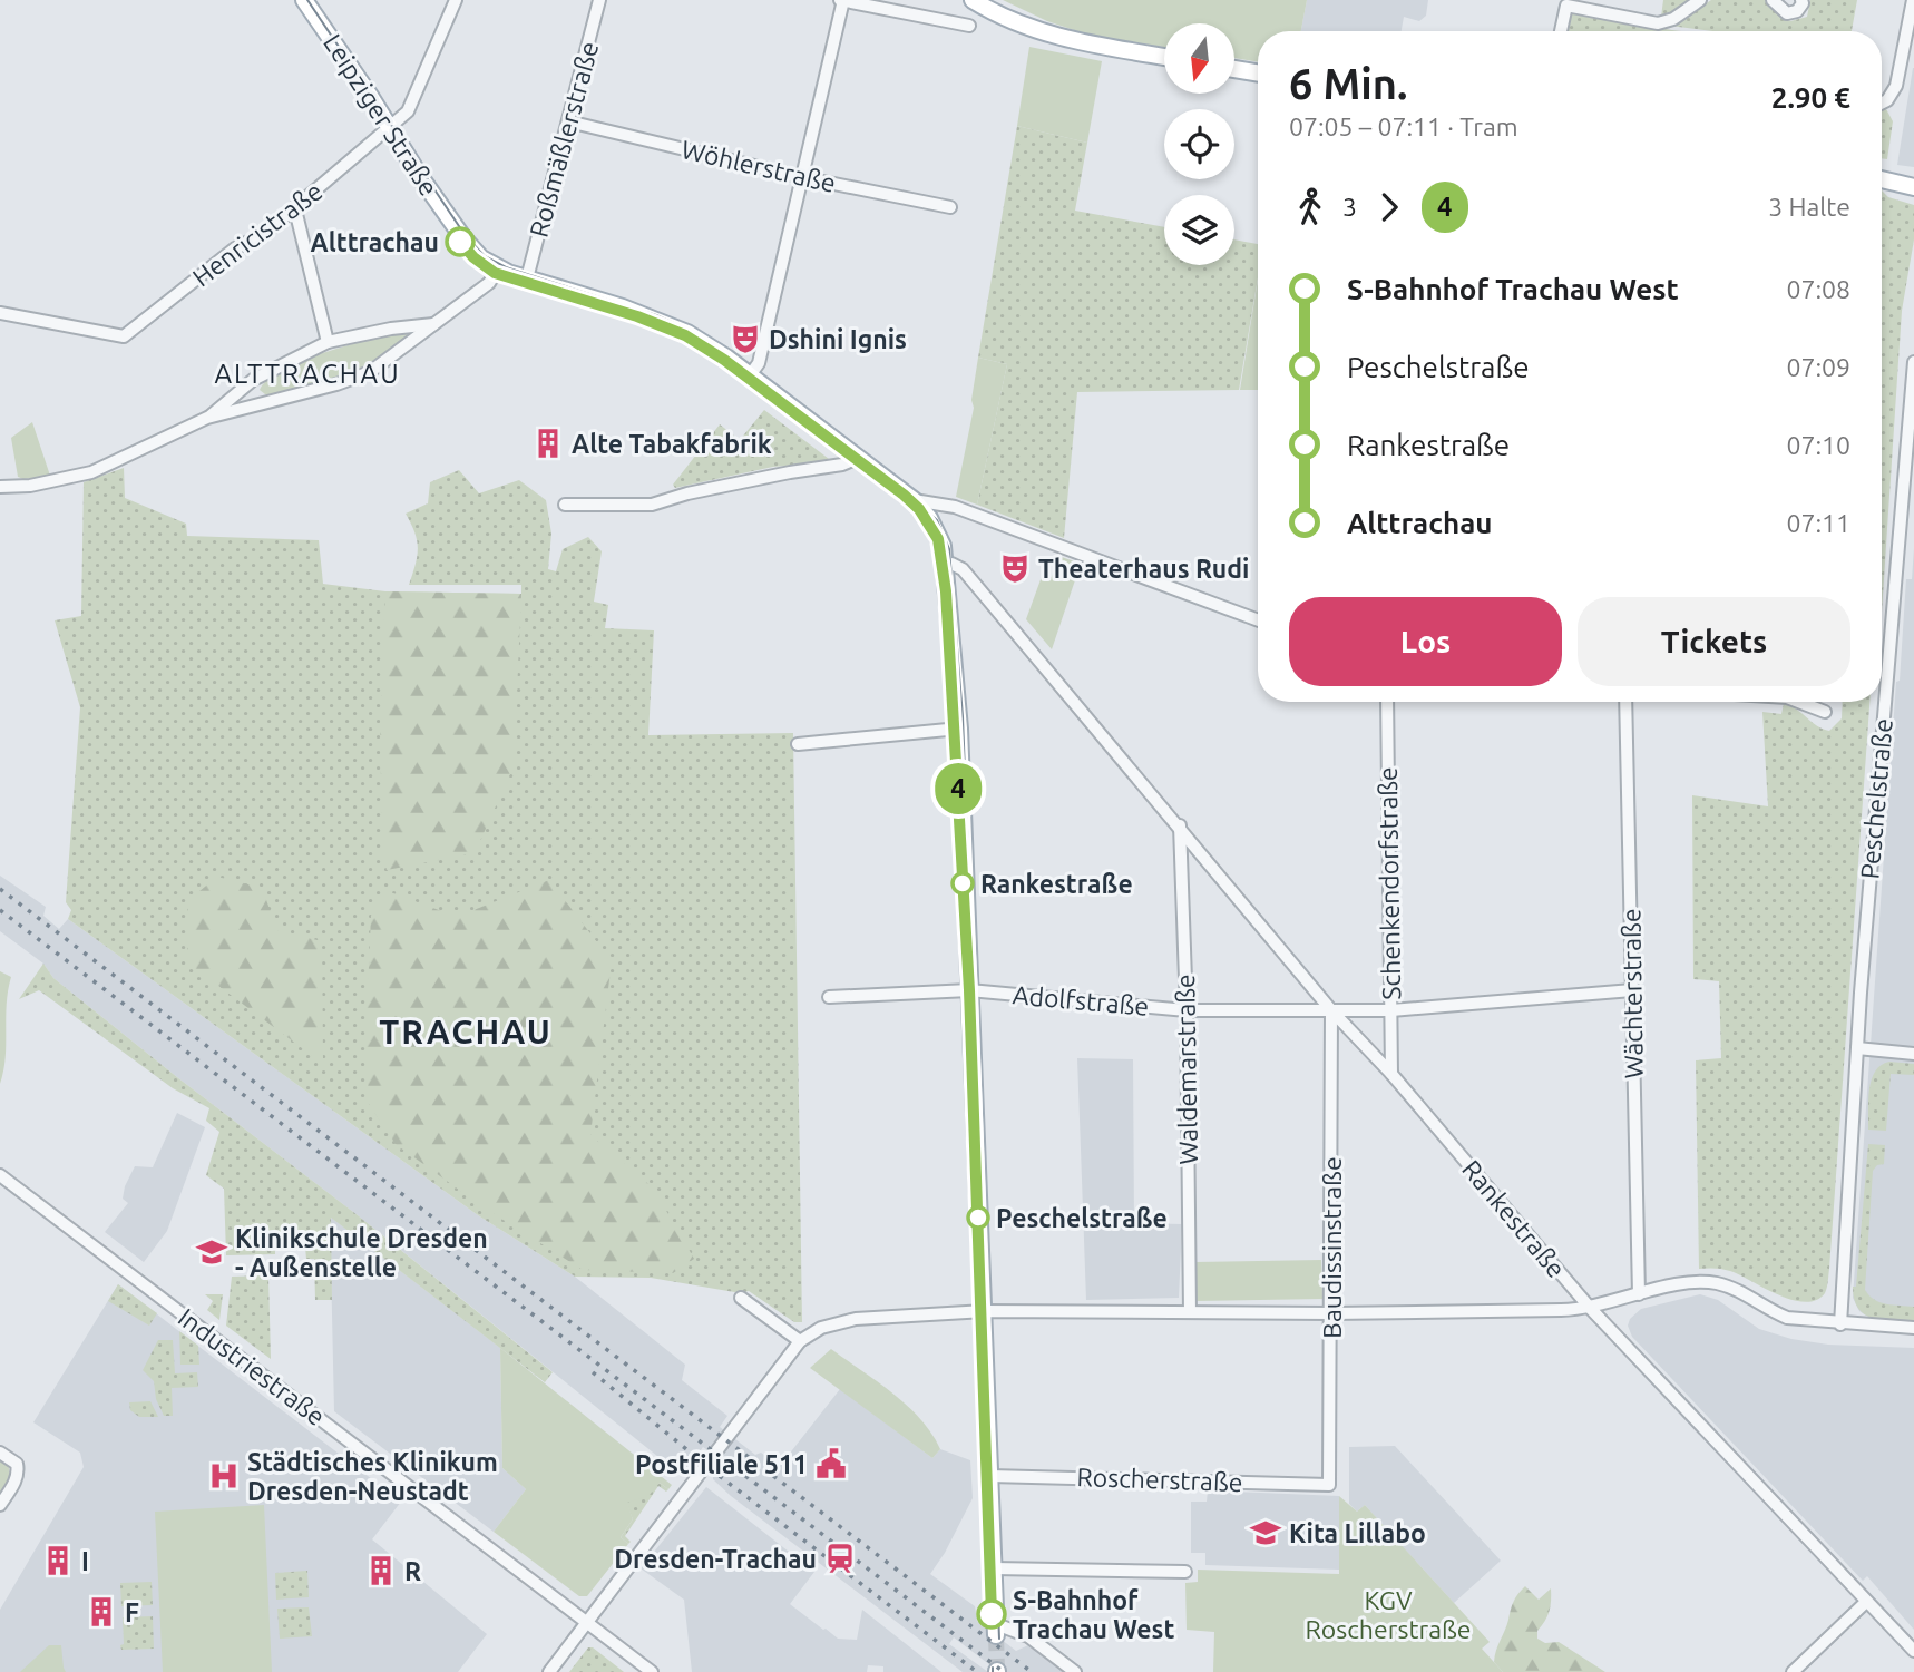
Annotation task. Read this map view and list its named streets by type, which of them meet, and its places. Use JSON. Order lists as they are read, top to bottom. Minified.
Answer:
{"streets":{"main road":["Leipziger Straße"],"street":["Roßmäßlerstraße","Wöhlerstraße","Henricistraße","Peschelstraße","Schenkendorfstraße","Wächterstraße","Adolfstraße","Waldemarstraße","Rankestraße","Baudissinstraße","Industriestraße","Roscherstraße"]},"crossings":[["Leipziger Straße","Roßmäßlerstraße"],["Leipziger Straße","Henricistraße"],["Leipziger Straße","Adolfstraße"],["Leipziger Straße","Rankestraße"],["Leipziger Straße","Roscherstraße"],["Roßmäßlerstraße","Wöhlerstraße"],["Schenkendorfstraße","Adolfstraße"],["Schenkendorfstraße","Rankestraße"],["Wächterstraße","Adolfstraße"],["Adolfstraße","Waldemarstraße"],["Adolfstraße","Rankestraße"],["Adolfstraße","Baudissinstraße"],["Waldemarstraße","Rankestraße"],["Rankestraße","Baudissinstraße"],["Baudissinstraße","Roscherstraße"]],"districts":["ALTTRACHAU","TRACHAU"],"parks":["KGV Roscherstraße"],"places":{"other":["Alttrachau","Rankestraße","Peschelstraße","S-Bahnhof Trachau West"],"theatre":["Dshini Ignis","Theaterhaus Rudi"],"building":["Alte Tabakfabrik","I","R","F"],"school or university":["Klinikschule Dresden - Außenstelle","Kita Lillabo"],"public building":["Postfiliale 511"],"hospital":["Städtisches Klinikum Dresden-Neustadt"],"station":["Dresden-Trachau"]},"lines":["tram line 4"],"north":"bottom","page":{"on_map":"4","heading":["6 Min.","07:05 – 07:11 · Tram","2.90 €"],"legs":["3","4","3 Halte"],"list":[{"name":"S-Bahnhof Trachau West","value":"07:08"},{"name":"Peschelstraße","value":"07:09"},{"name":"Rankestraße","value":"07:10"},{"name":"Alttrachau","value":"07:11"}],"buttons":["Los","Tickets"]}}
